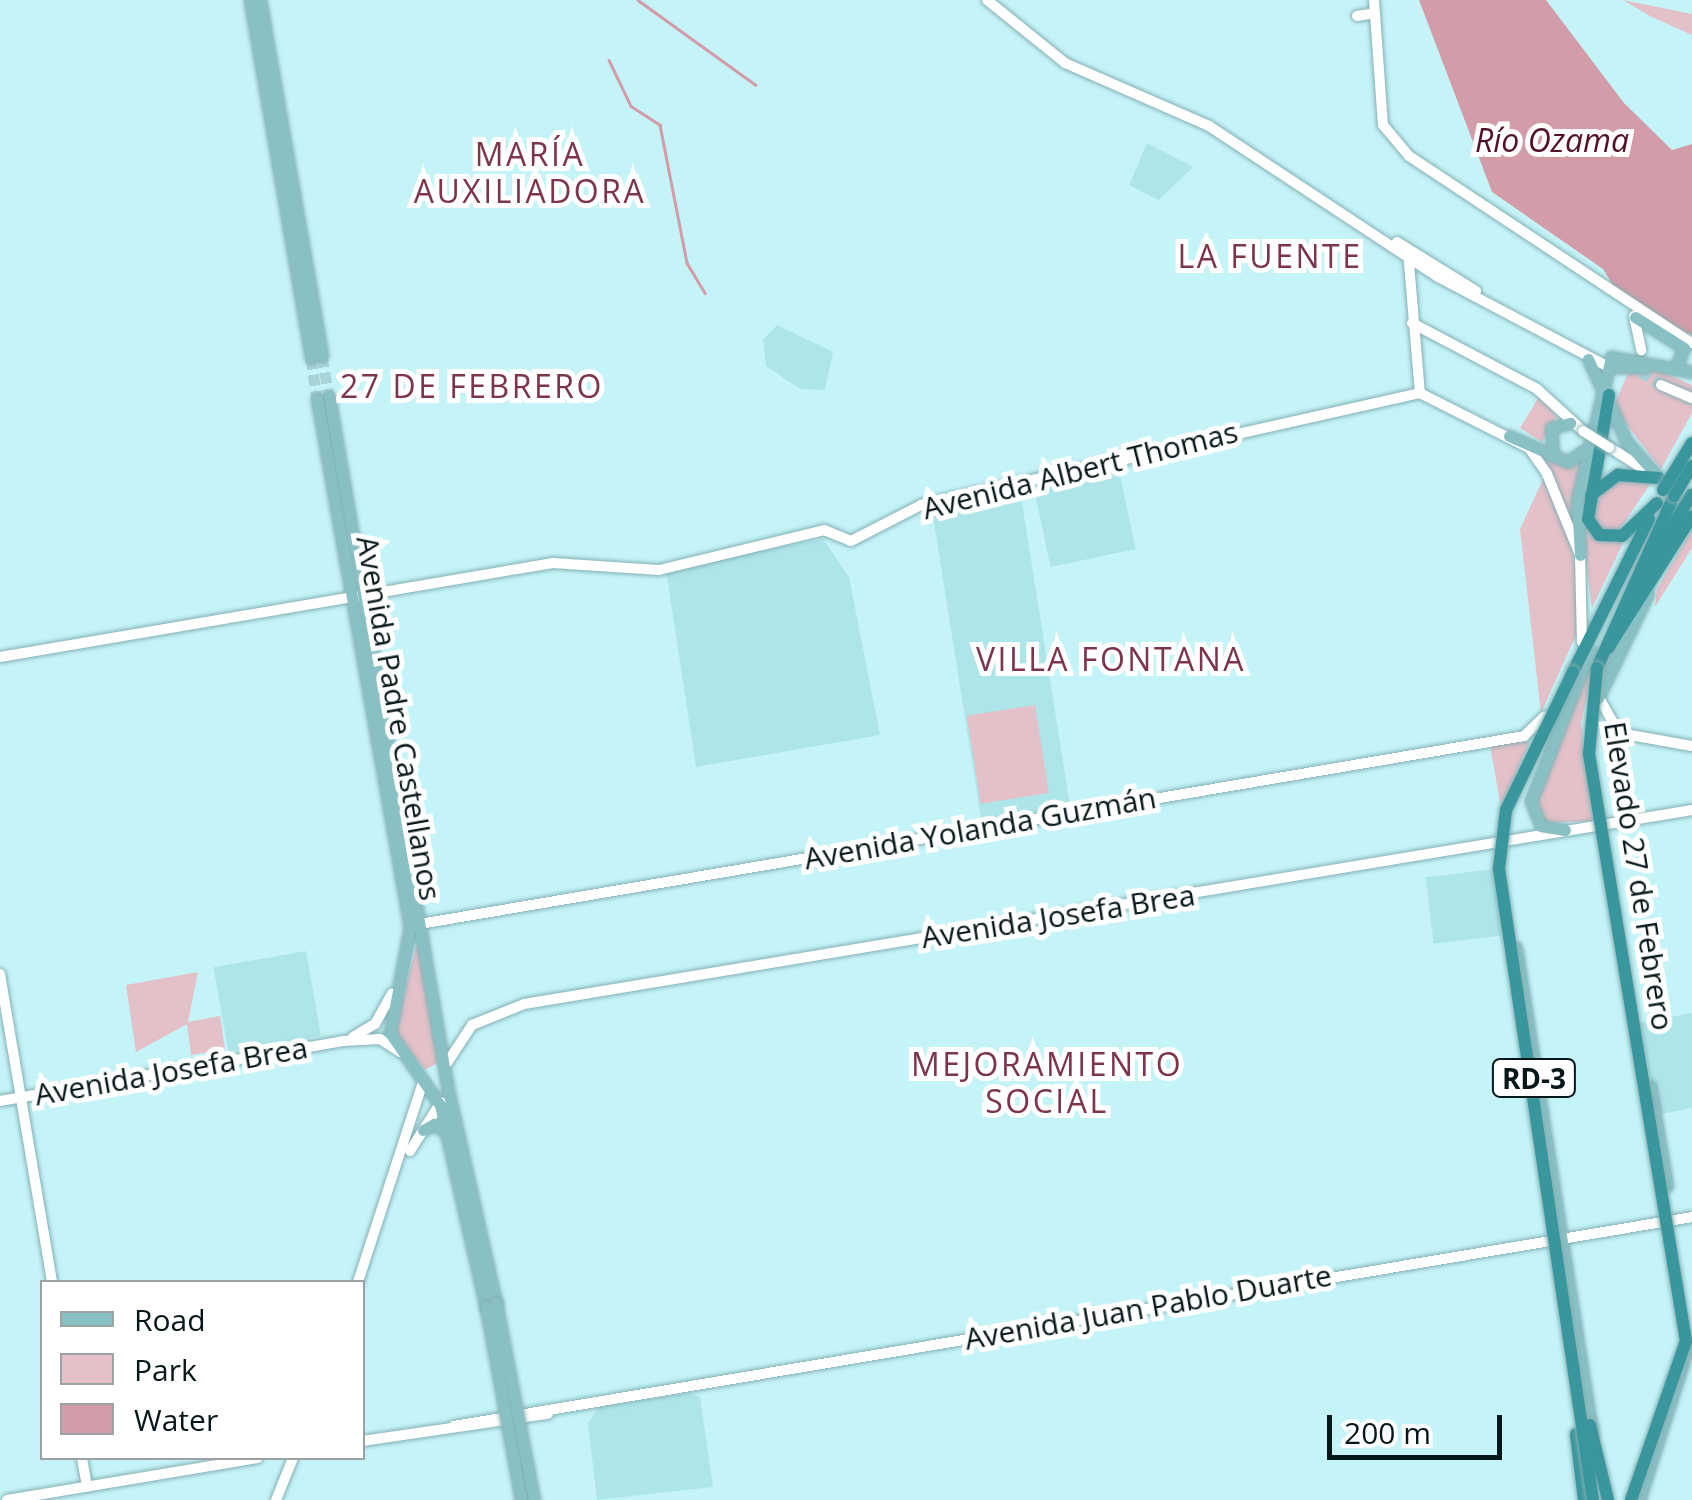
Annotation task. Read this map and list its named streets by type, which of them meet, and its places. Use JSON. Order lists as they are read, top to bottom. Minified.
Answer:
{"streets":{"highway":["Elevado 27 de Febrero","RD-3"],"main road":["Avenida Albert Thomas","Avenida Padre Castellanos","Avenida Yolanda Guzmán","Avenida Josefa Brea","Avenida Juan Pablo Duarte"]},"crossings":[["Avenida Albert Thomas","Avenida Padre Castellanos"],["Avenida Padre Castellanos","Avenida Yolanda Guzmán"],["Avenida Padre Castellanos","Avenida Josefa Brea"],["Elevado 27 de Febrero","RD-3"],["Avenida Josefa Brea","RD-3"],["RD-3","Avenida Juan Pablo Duarte"]],"districts":["MARÍA AUXILIADORA","LA FUENTE","27 DE FEBRERO","VILLA FONTANA","MEJORAMIENTO SOCIAL"],"water":["Río Ozama"],"legend":["Road","Park","Water"],"scale_bar":"200 m"}
